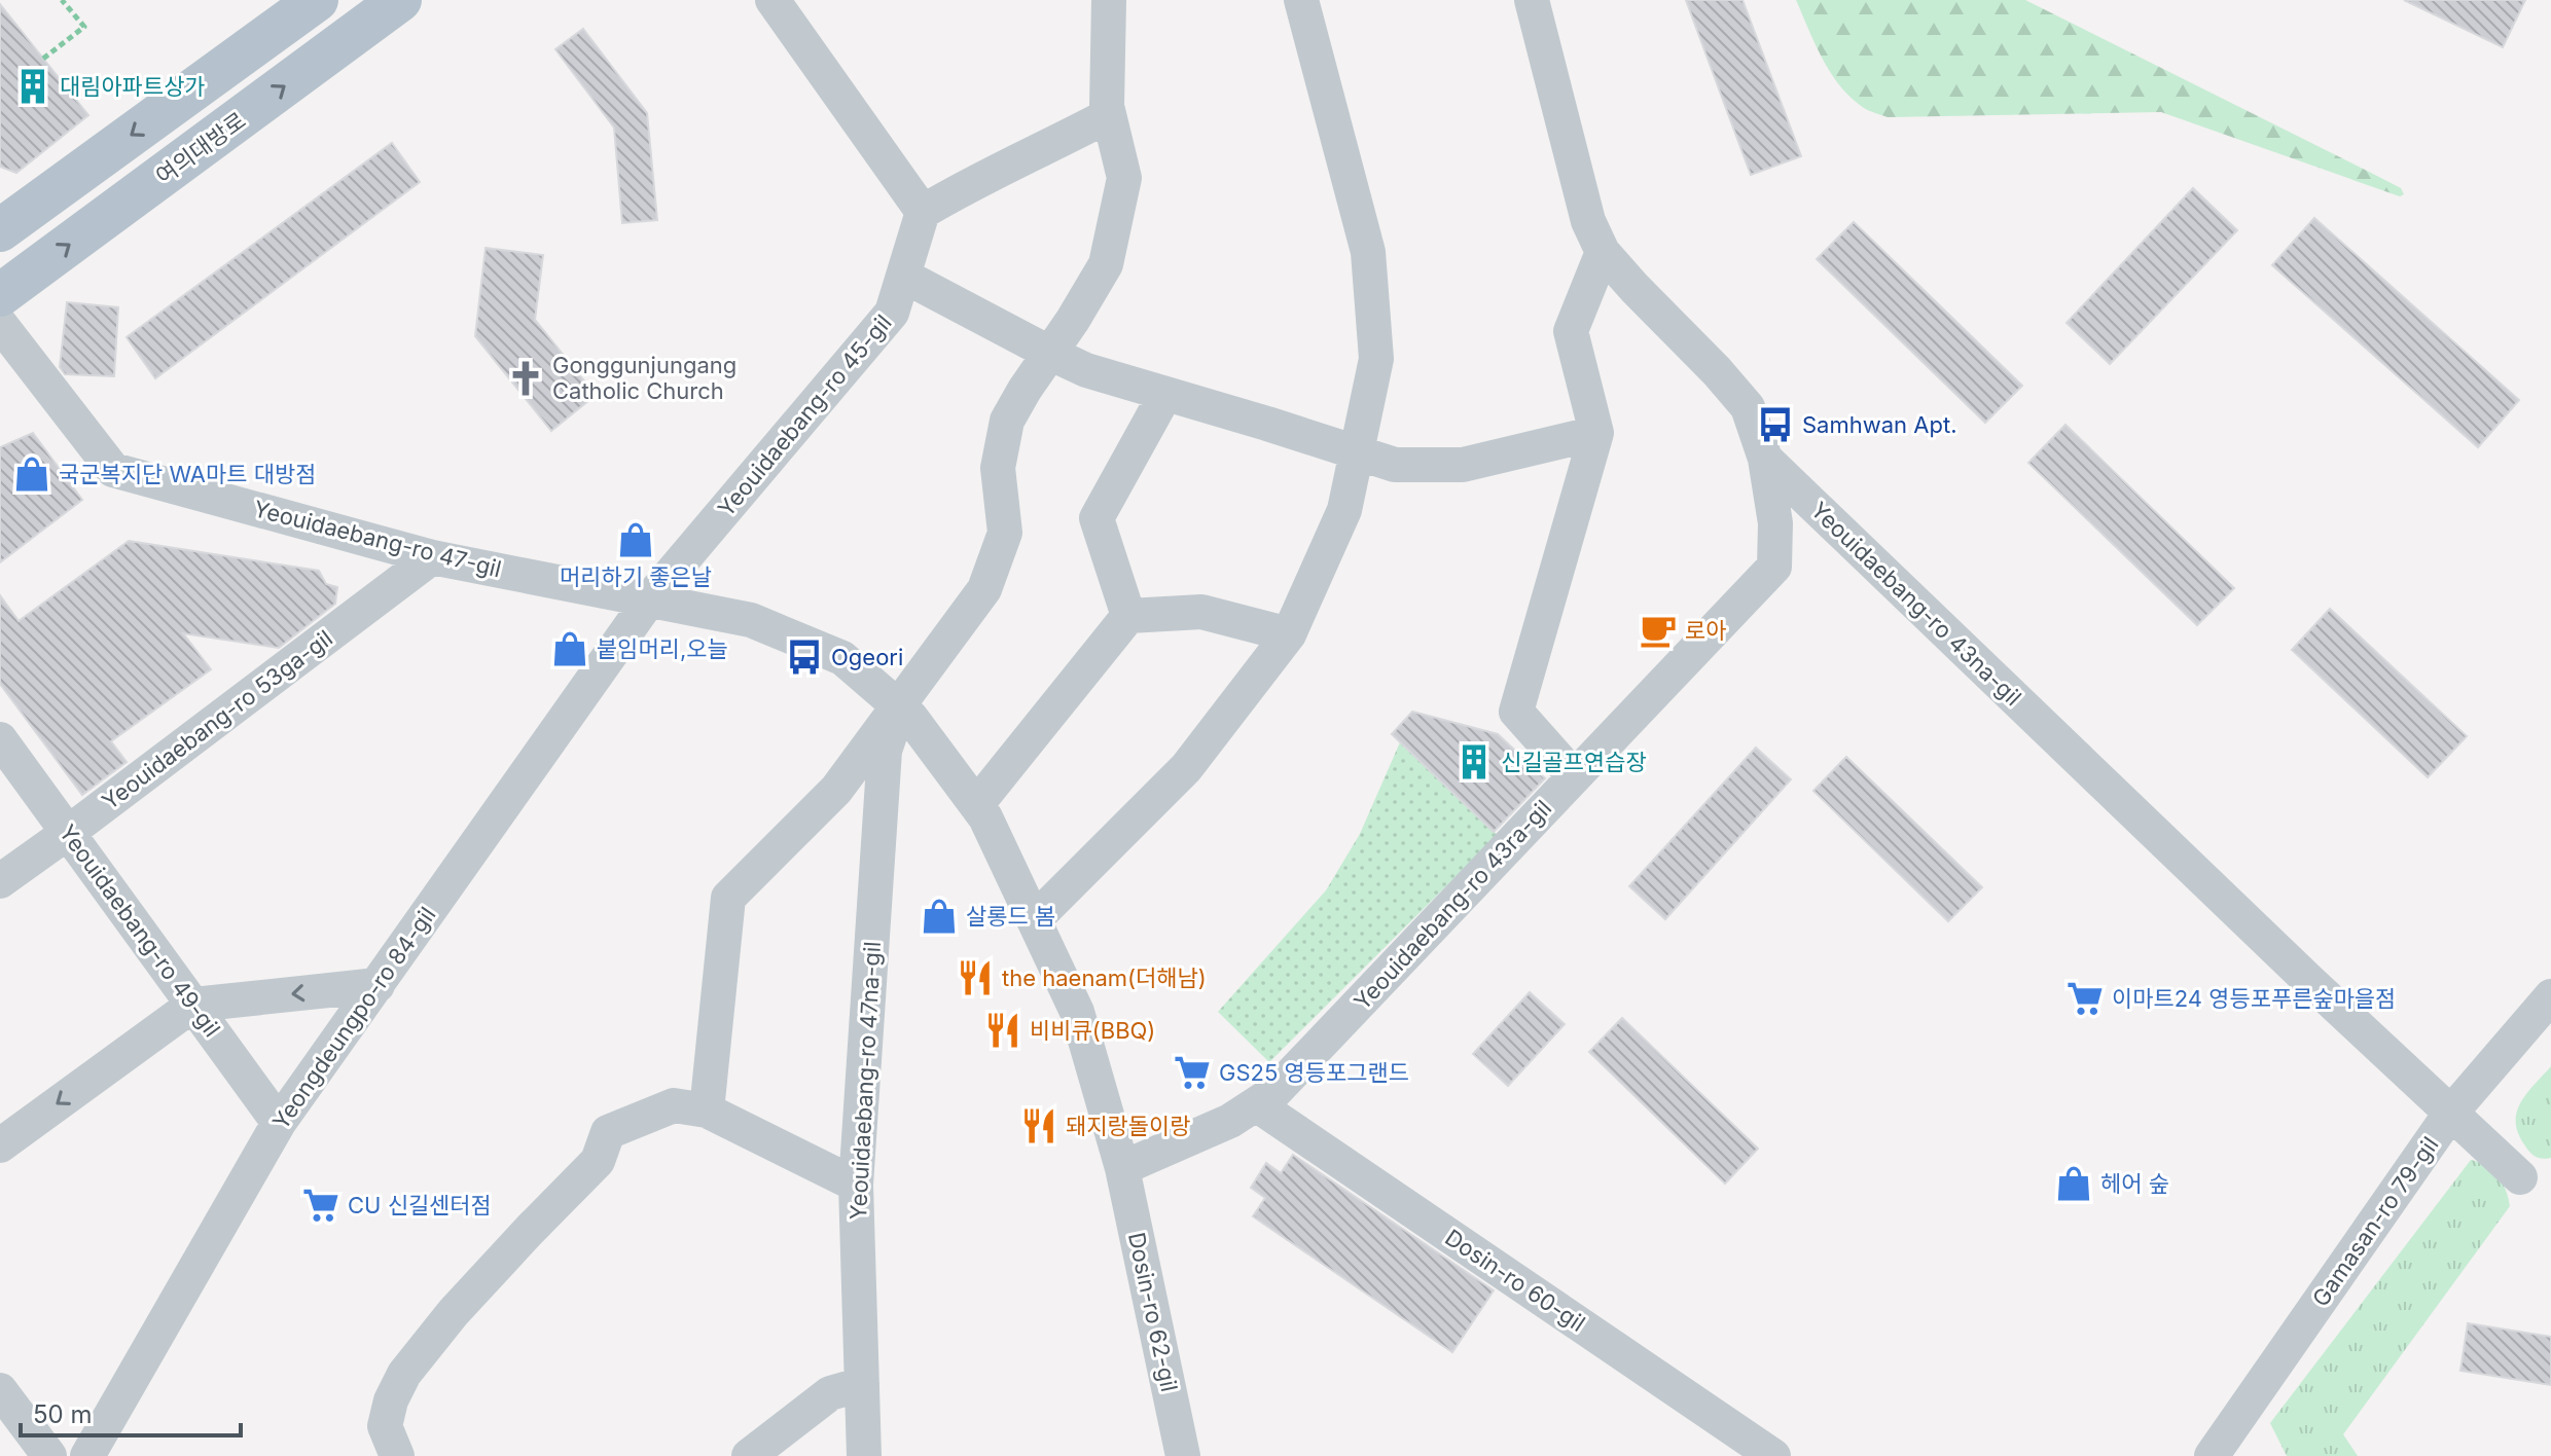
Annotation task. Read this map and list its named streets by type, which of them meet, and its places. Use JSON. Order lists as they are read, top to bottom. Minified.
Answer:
{"streets":{"main road":["여의대방로"],"street":["Yeouidaebang-ro 45-gil","Yeouidaebang-ro 47-gil","Yeouidaebang-ro 43na-gil","Yeouidaebang-ro 53ga-gil","Yeouidaebang-ro 43ra-gil","Yeouidaebang-ro 49-gil","Yeongdeungpo-ro 84-gil","Yeouidaebang-ro 47na-gil","Gamasan-ro 79-gil","Dosin-ro 60-gil","Dosin-ro 62-gil"]},"crossings":[["Yeouidaebang-ro 45-gil","Yeouidaebang-ro 47-gil"],["Yeouidaebang-ro 45-gil","Yeongdeungpo-ro 84-gil"],["Yeouidaebang-ro 47-gil","Yeouidaebang-ro 53ga-gil"],["Yeouidaebang-ro 47-gil","Yeouidaebang-ro 43ra-gil"],["Yeouidaebang-ro 47-gil","Yeongdeungpo-ro 84-gil"],["Yeouidaebang-ro 47-gil","Yeouidaebang-ro 47na-gil"],["Yeouidaebang-ro 47-gil","Dosin-ro 62-gil"],["Yeouidaebang-ro 43na-gil","Yeouidaebang-ro 43ra-gil"],["Yeouidaebang-ro 43na-gil","Gamasan-ro 79-gil"],["Yeouidaebang-ro 53ga-gil","Yeouidaebang-ro 49-gil"],["Yeouidaebang-ro 43ra-gil","Dosin-ro 60-gil"],["Yeouidaebang-ro 43ra-gil","Dosin-ro 62-gil"],["Yeouidaebang-ro 49-gil","Yeongdeungpo-ro 84-gil"]],"places":{"building":["대림아파트상가","신길골프연습장"],"church":["Gonggunjungang Catholic Church"],"bus stop":["Samhwan Apt.","Ogeori"],"shop":["국군복지단 WA마트 대방점","머리하기 좋은날","붙임머리,오늘","살롱드 봄","헤어 숲"],"cafe":["로아"],"restaurant":["the haenam(더해남)","비비큐(BBQ)","돼지랑돌이랑"],"supermarket":["이마트24 영등포푸른숲마을점","GS25 영등포그랜드","CU 신길센터점"]},"scale_bar":"50 m"}
